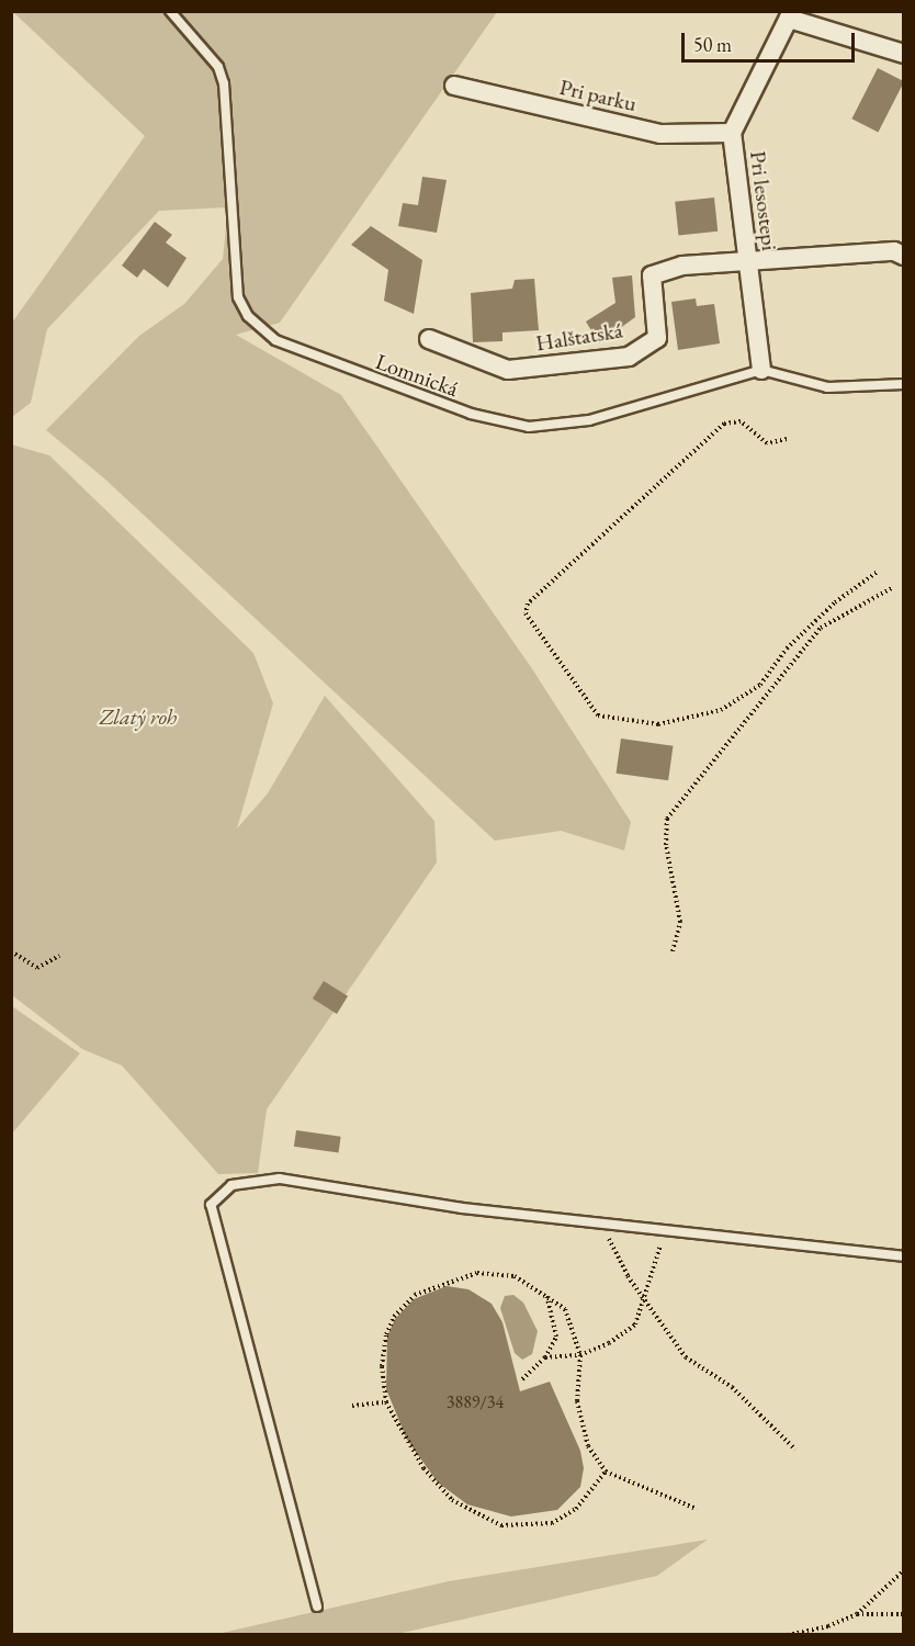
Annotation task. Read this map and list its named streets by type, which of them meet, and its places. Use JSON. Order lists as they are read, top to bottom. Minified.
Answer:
{"streets":{"street":["Pri parku","Pri lesostepi","Halštatská"],"lane":["Lomnická"]},"crossings":[["Pri parku","Pri lesostepi"],["Pri lesostepi","Halštatská"],["Pri lesostepi","Lomnická"]],"parks":["Zlatý roh"],"house_numbers":["3889/34"],"scale_bar":"50 m"}
